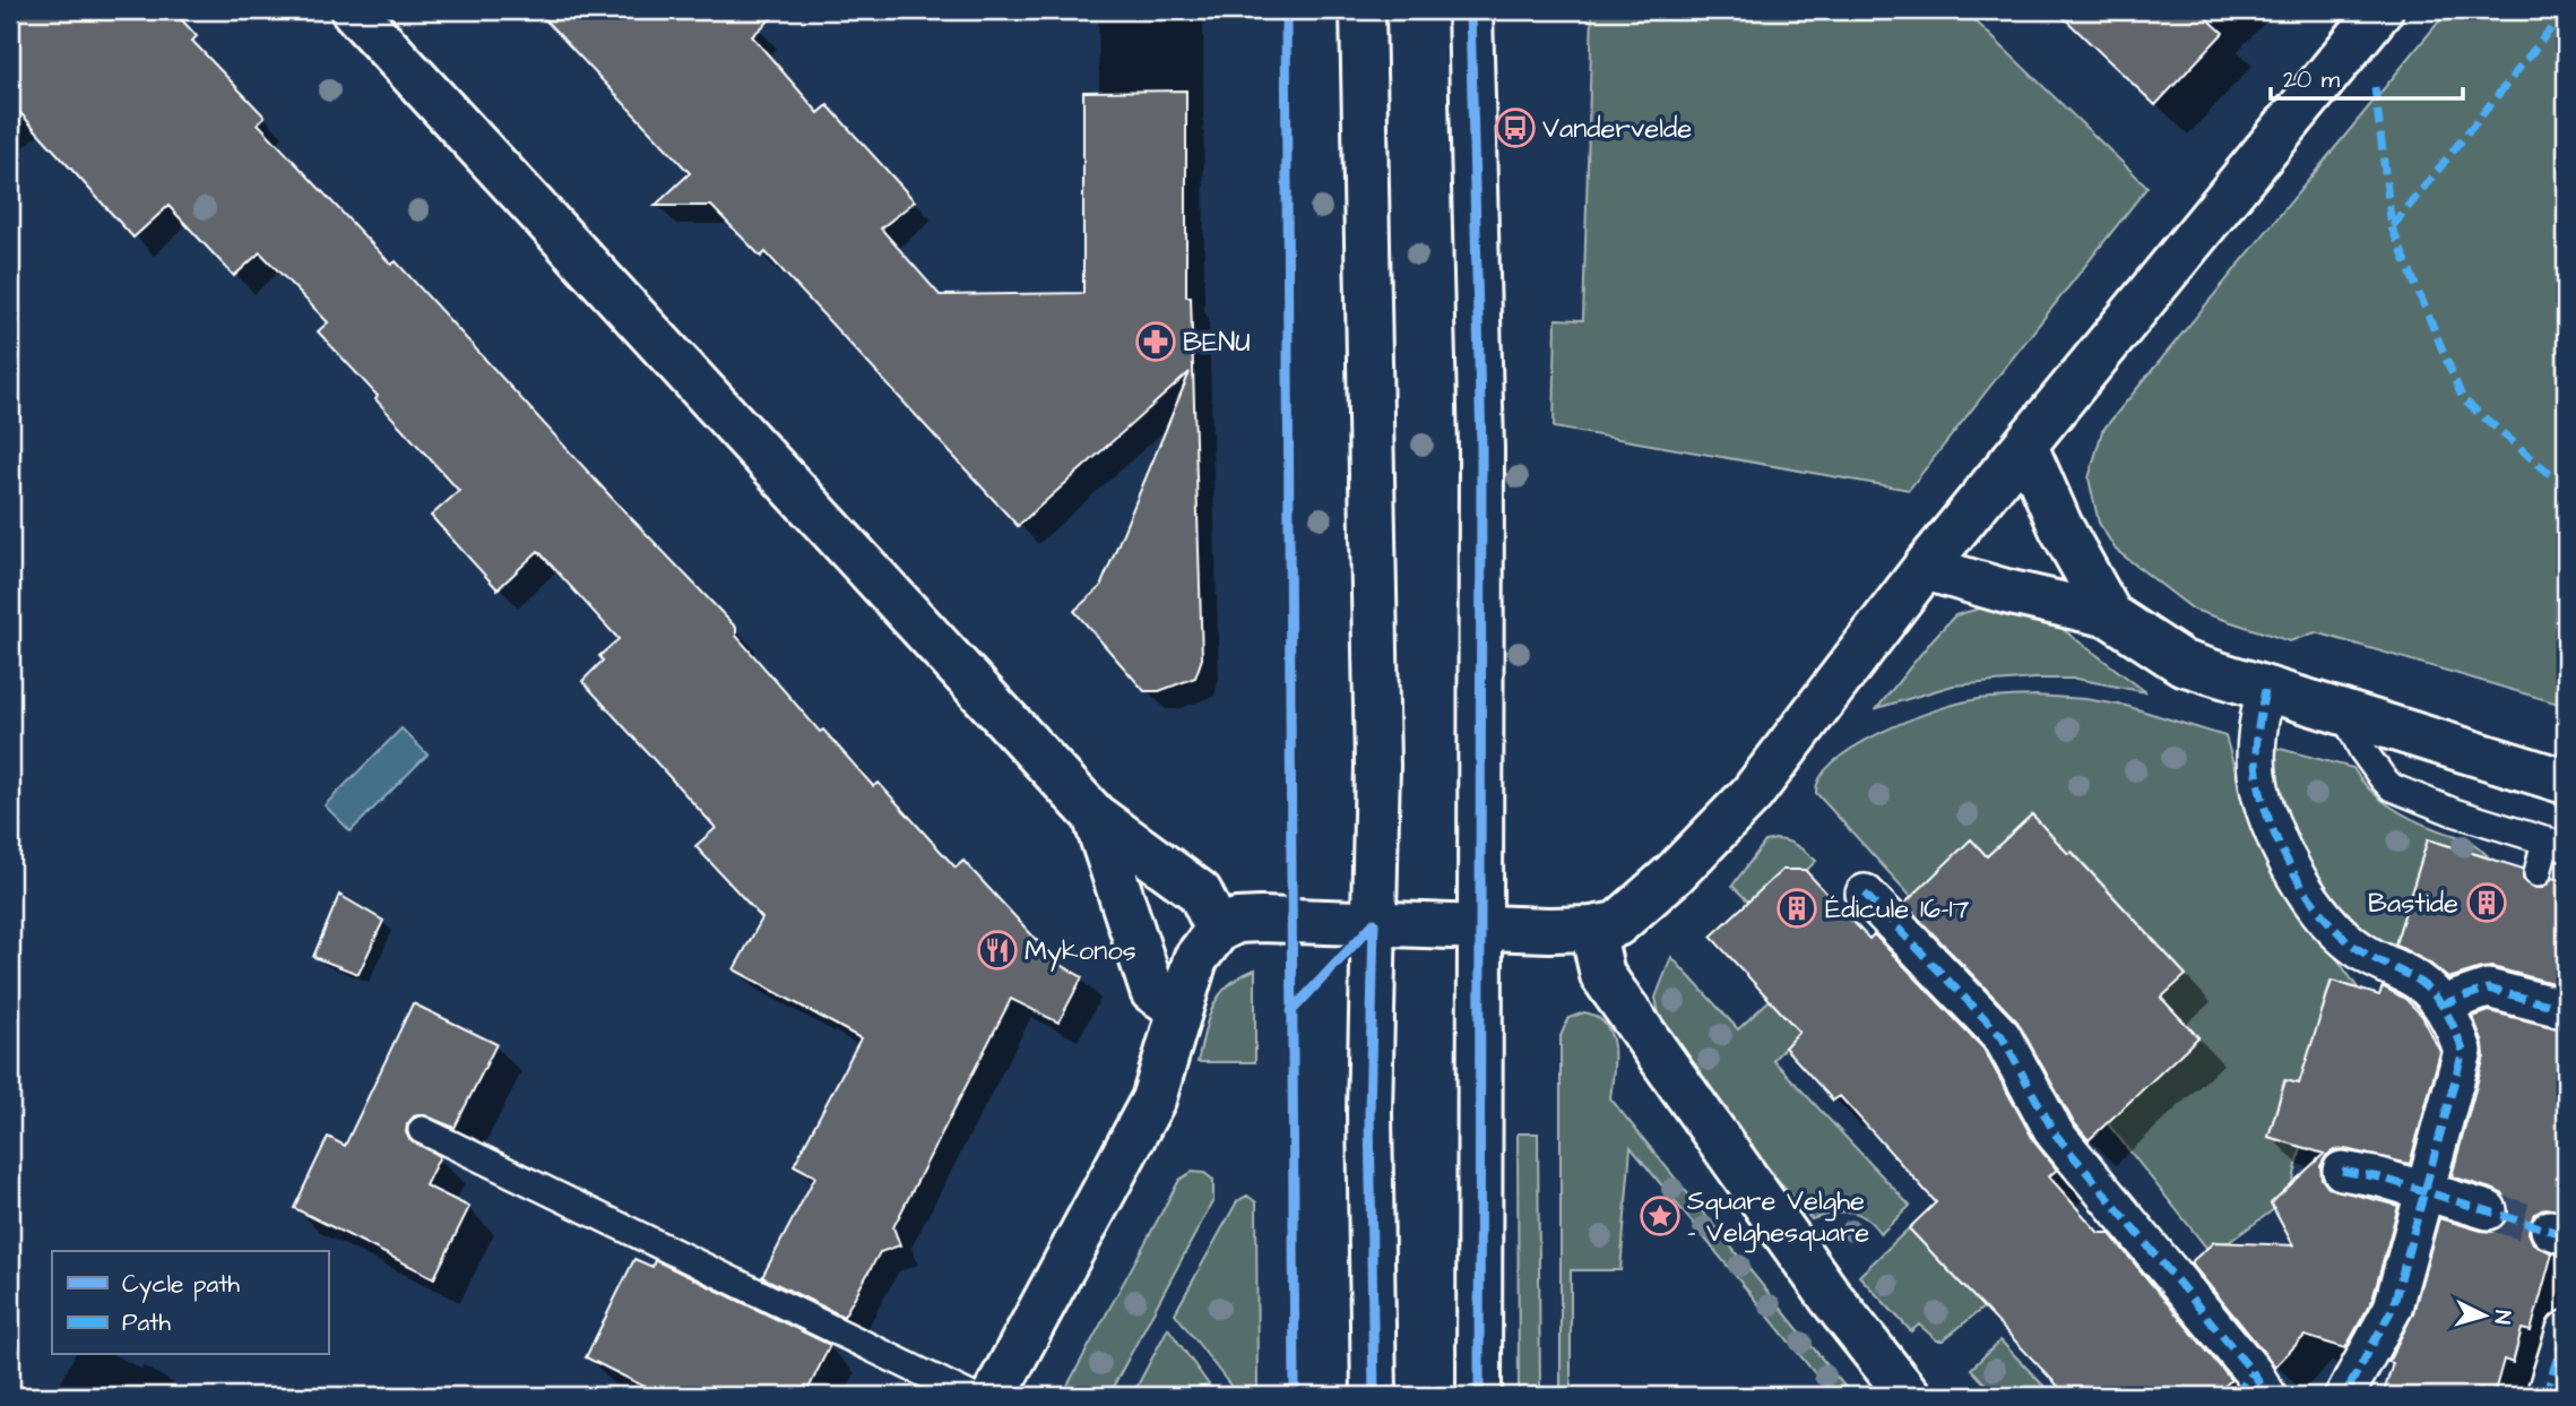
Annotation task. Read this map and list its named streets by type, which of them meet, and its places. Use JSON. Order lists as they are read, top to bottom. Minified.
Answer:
{"places":{"bus stop":["Vandervelde"],"pharmacy":["BENU"],"building":["Bastide","Édicule 16-17"],"restaurant":["Mykonos"],"place":["Square Velghe - Velghesquare"]},"legend":["Cycle path","Path"],"scale_bar":"20 m","north":"right"}
